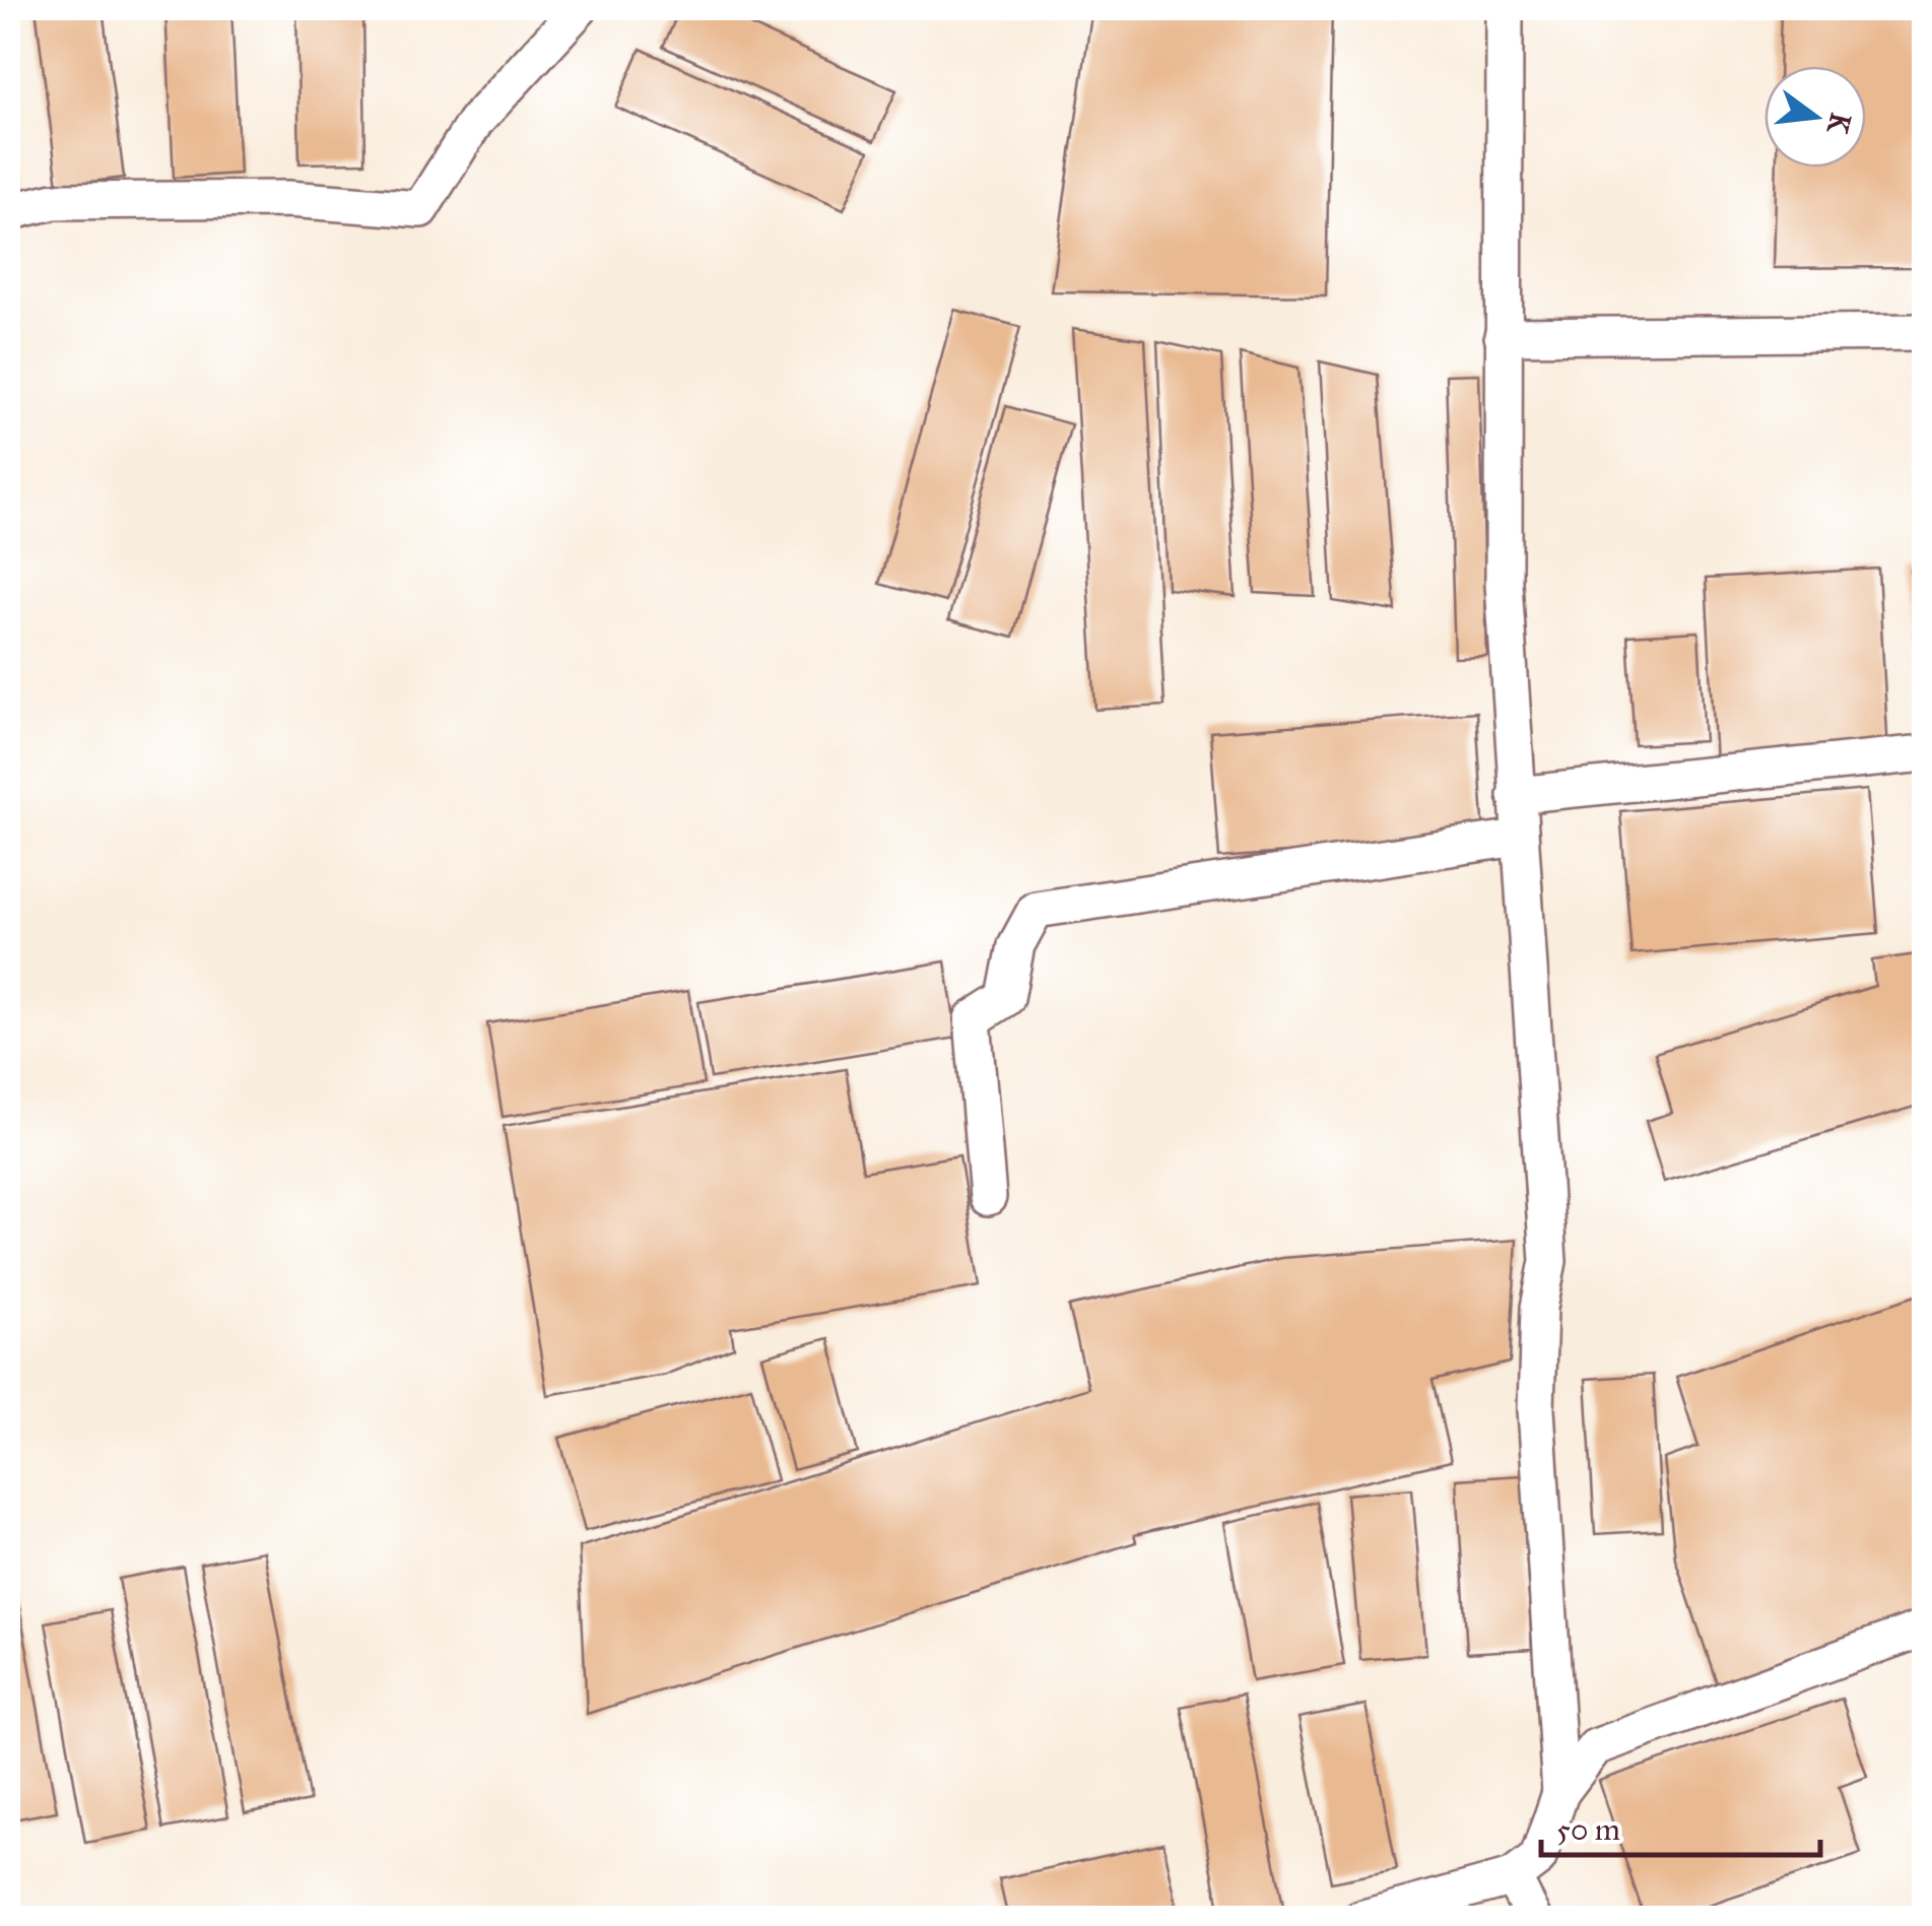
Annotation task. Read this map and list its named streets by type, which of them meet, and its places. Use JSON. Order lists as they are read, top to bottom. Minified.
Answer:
{"scale_bar":"50 m","north":"right"}
